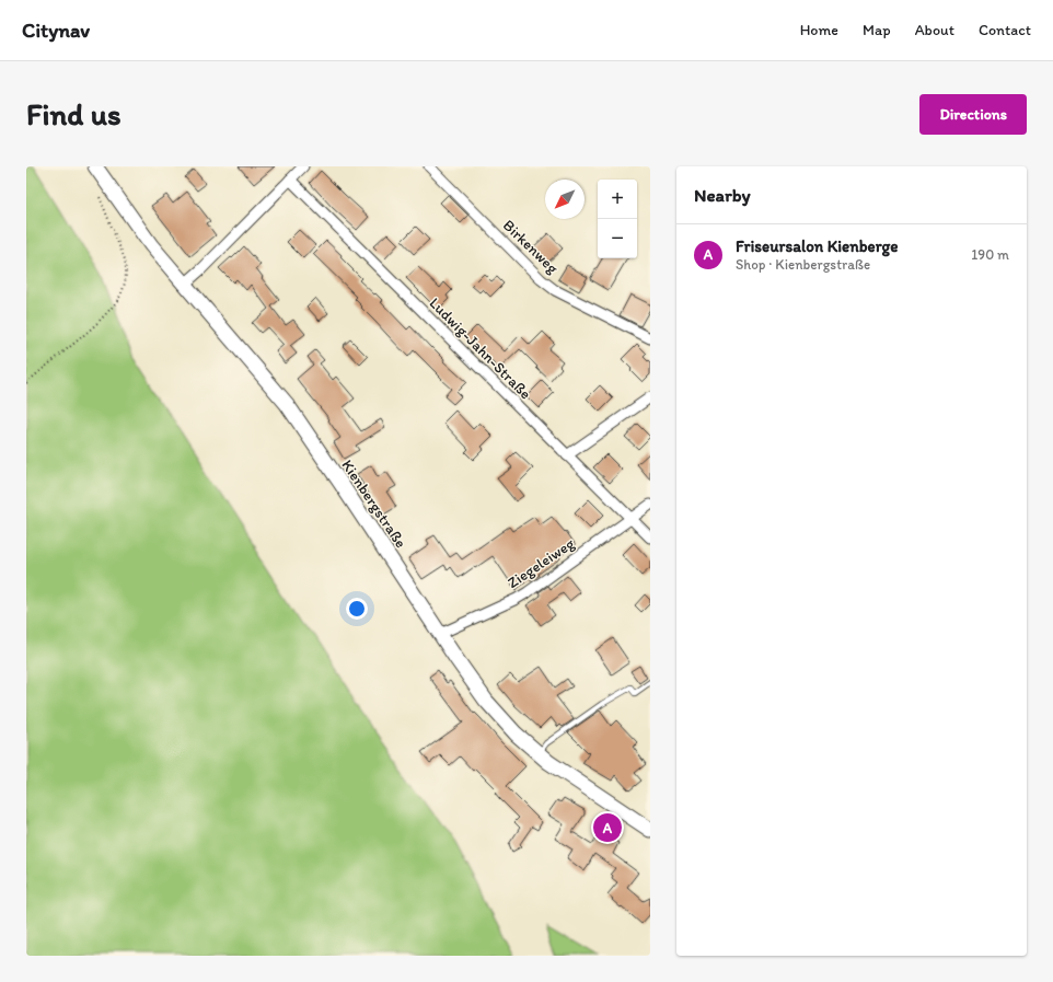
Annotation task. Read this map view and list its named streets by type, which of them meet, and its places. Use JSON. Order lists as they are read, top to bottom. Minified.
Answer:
{"streets":{"main road":["Kienbergstraße"],"street":["Birkenweg","Ludwig-Jahn-Straße","Ziegeleiweg"]},"crossings":[["Ludwig-Jahn-Straße","Ziegeleiweg"],["Kienbergstraße","Ziegeleiweg"]],"north":"bottom left","page":{"header":"Citynav","nav":["Home","Map","About","Contact"],"buttons":"Directions","title":"Find us","heading":"Nearby","map_buttons":["+","−"],"list":[{"mark":"A","name":"Friseursalon Kienberge","note":"Shop · Kienbergstraße","value":"190 m"}],"pins":"A"}}
